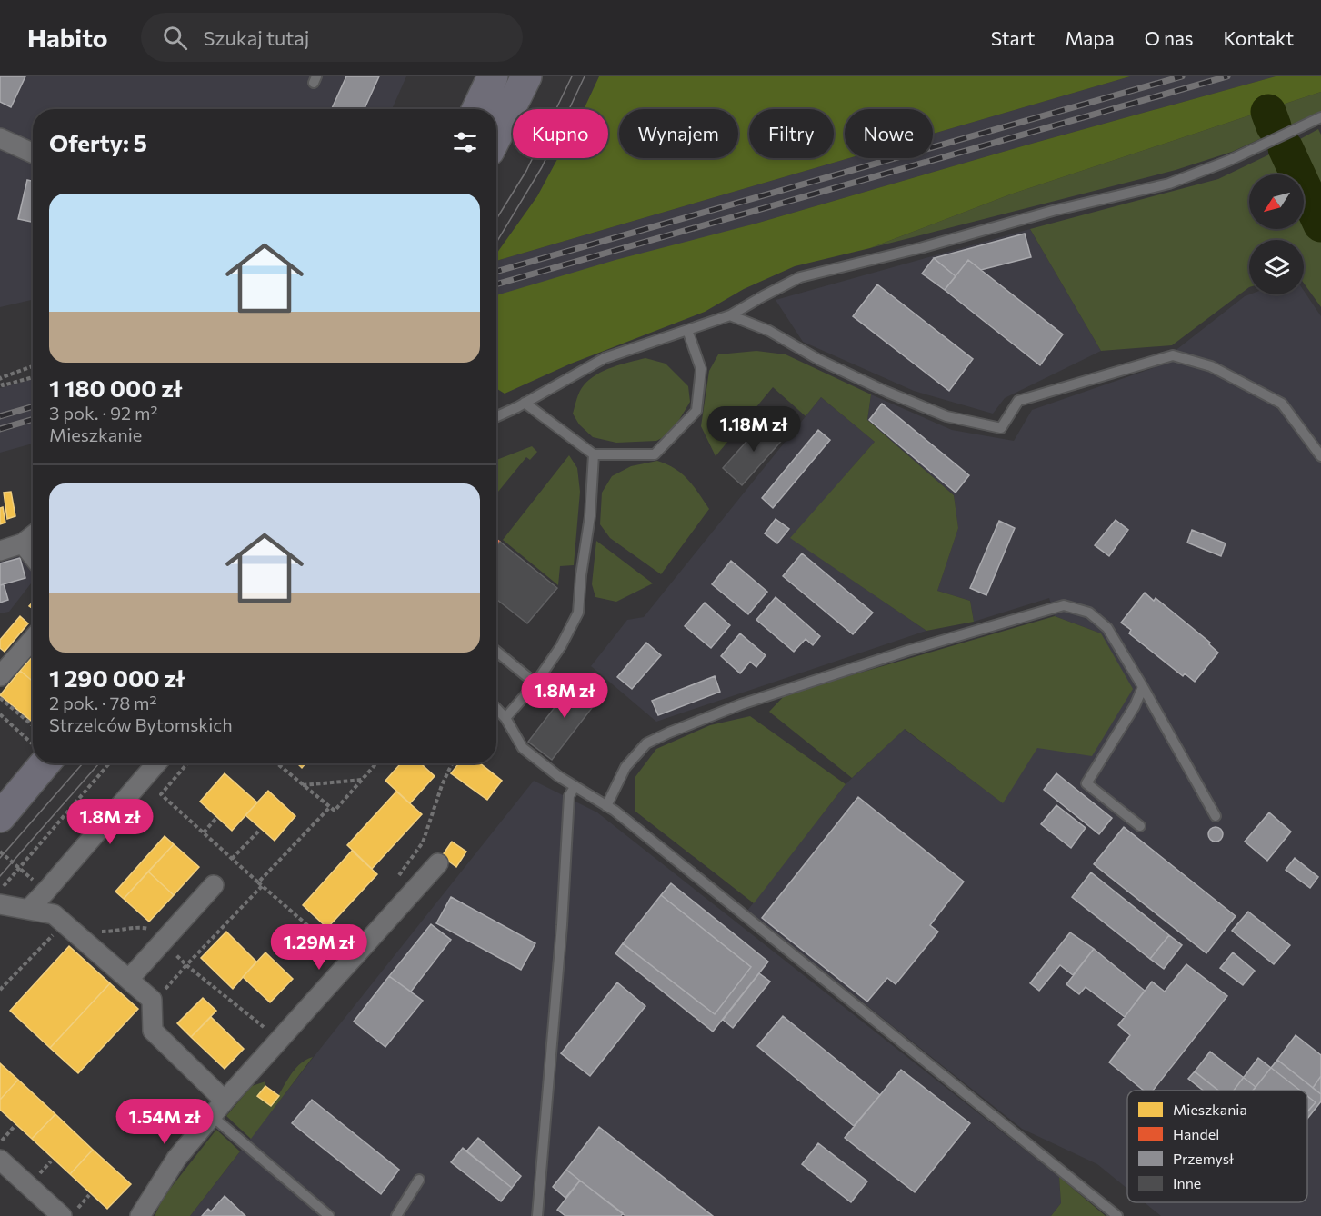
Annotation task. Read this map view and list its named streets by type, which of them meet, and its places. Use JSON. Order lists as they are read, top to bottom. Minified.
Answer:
{"legend":["Mieszkania","Handel","Przemysł","Inne"],"north":"bottom left","page":{"header":"Habito","search":"Szukaj tutaj","nav":["Start","Mapa","O nas","Kontakt"],"chip":["Kupno","Wynajem","Filtry","Nowe"],"heading":"Oferty: 5","list":[{"name":"1 180 000 zł","note":"3 pok. · 92 m² · Mieszkanie"},{"name":"1 290 000 zł","note":"2 pok. · 78 m² · Strzelców Bytomskich"}],"price":["1.18M zł","1.8M zł","1.8M zł","1.29M zł","1.54M zł"]}}
